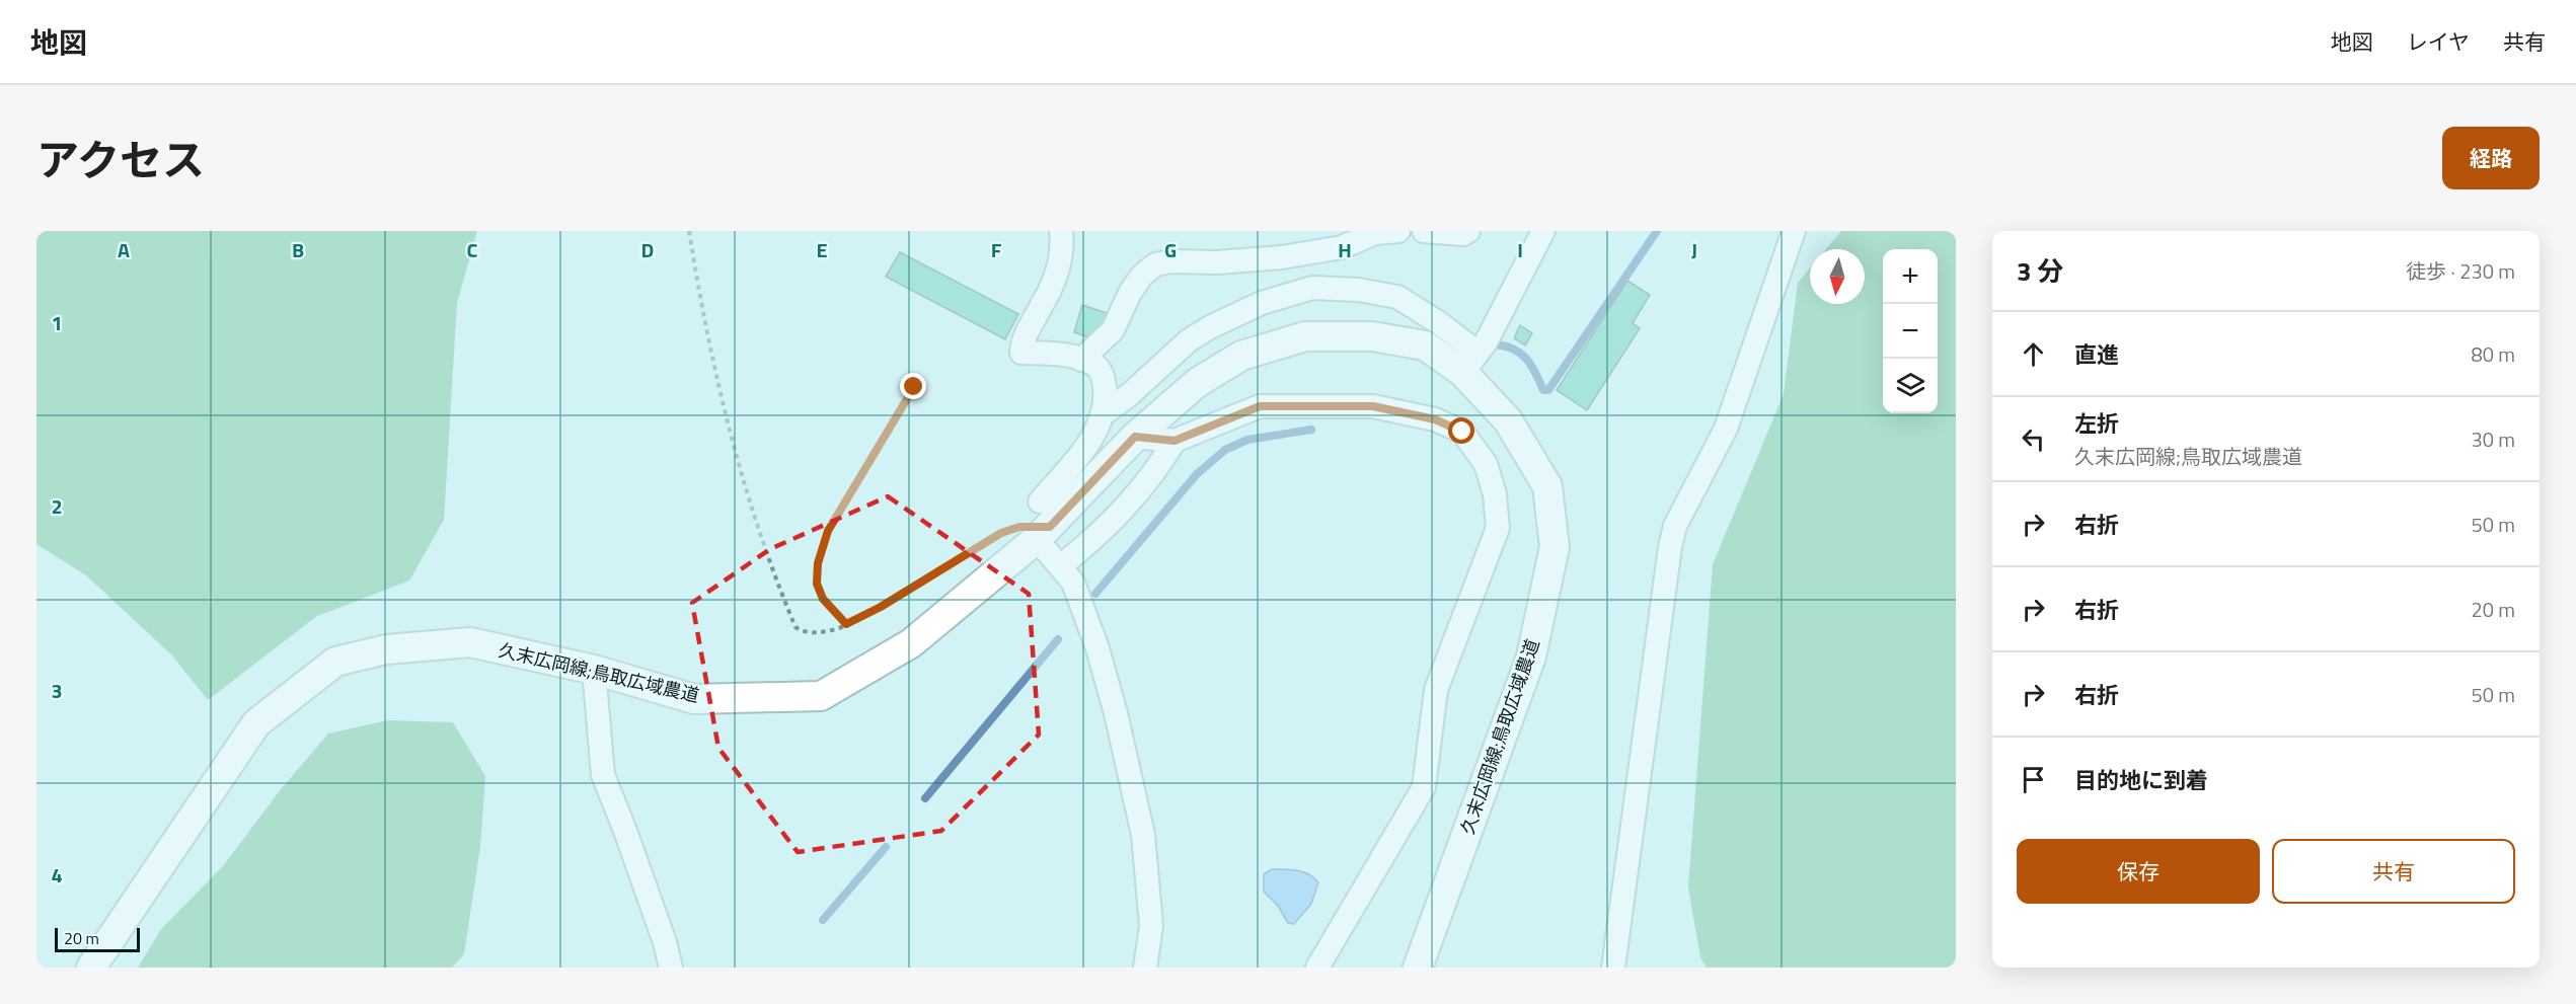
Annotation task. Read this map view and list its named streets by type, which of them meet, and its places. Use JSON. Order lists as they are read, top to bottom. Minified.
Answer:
{"streets":{"street":["久末広岡線;鳥取広域農道"]},"scale_bar":"20 m","north":"bottom","page":{"header":"地図","nav":["地図","レイヤ","共有"],"title":"アクセス","buttons":["経路",["保存","共有"]],"heading":["3 分","徒歩 · 230 m"],"map_buttons":["+","−"],"list":[["直進","80 m"],["左折","久末広岡線;鳥取広域農道","30 m"],["右折","50 m"],["右折","20 m"],["右折","50 m"],"目的地に到着"],"scale":"20 m"},"grid":{"columns":["A","B","C","D","E","F","G","H","I","J"],"rows":["1","2","3","4"]}}
